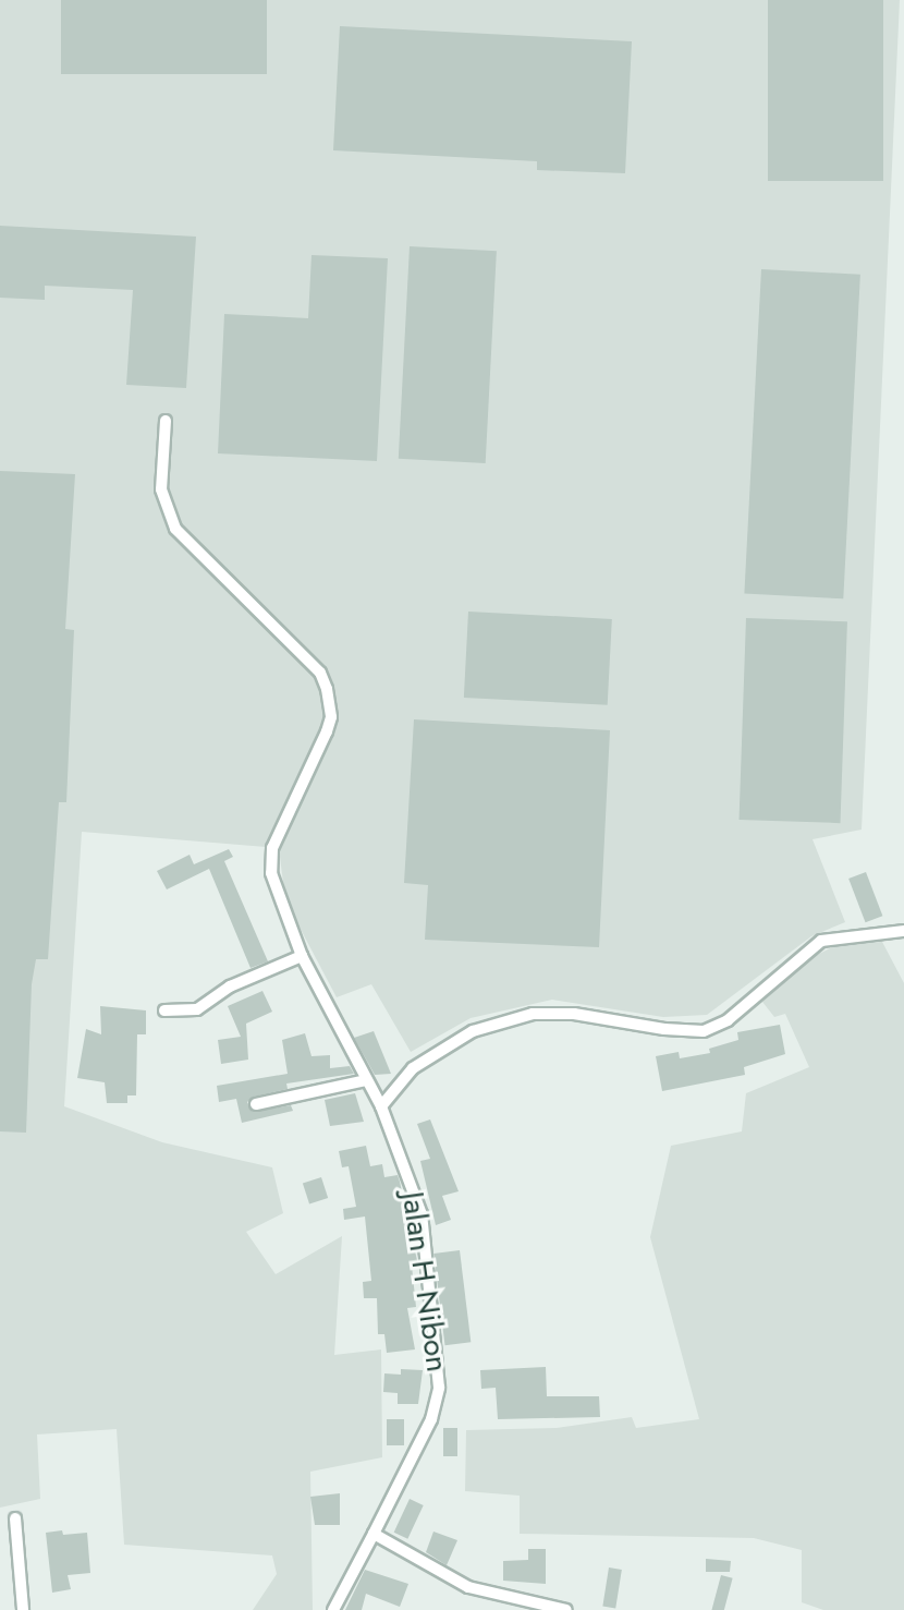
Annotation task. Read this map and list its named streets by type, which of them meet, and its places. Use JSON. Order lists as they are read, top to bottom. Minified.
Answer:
{"streets":{"street":["Jalan H Nibon"]}}
